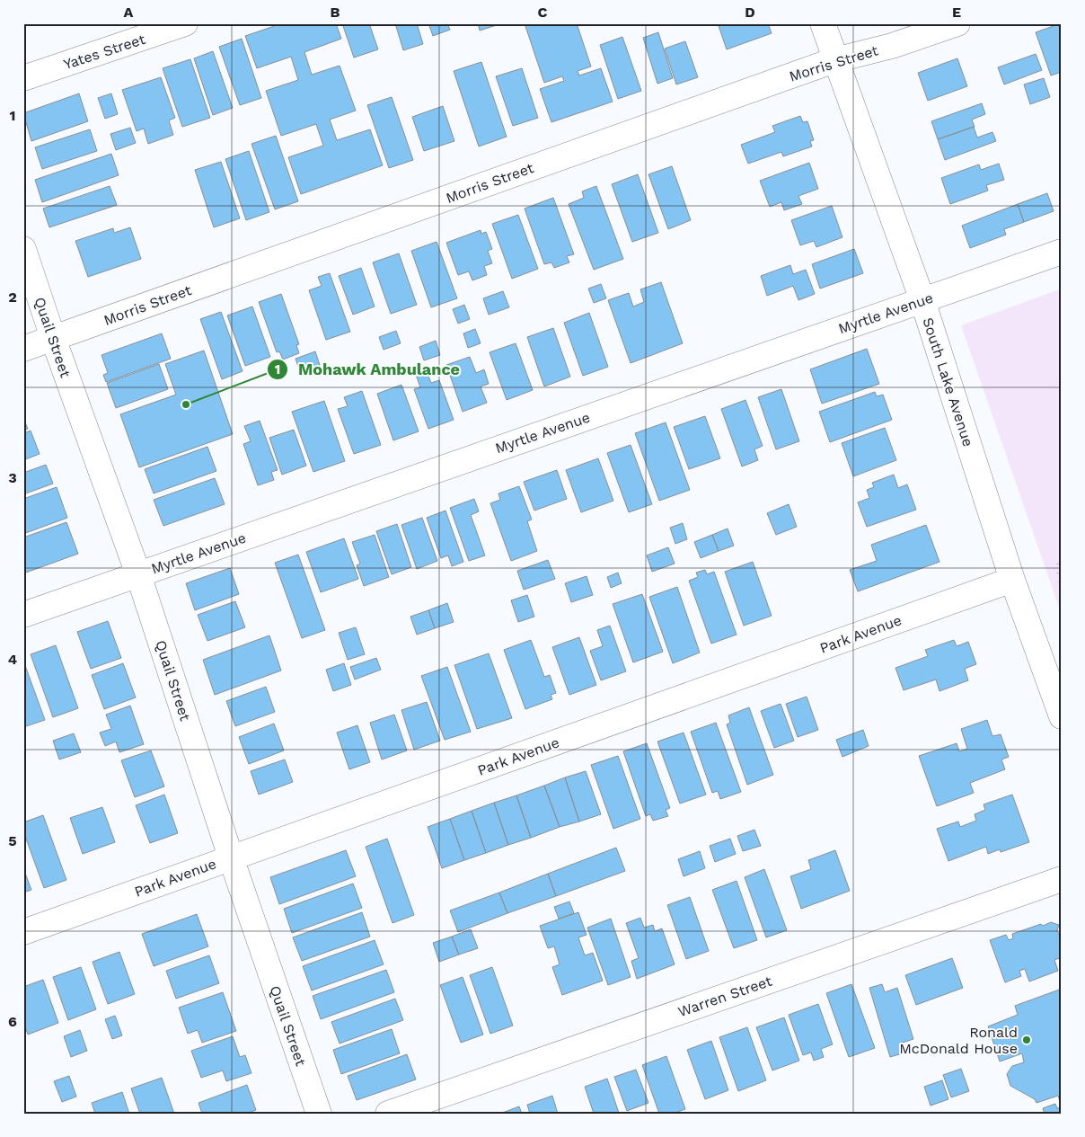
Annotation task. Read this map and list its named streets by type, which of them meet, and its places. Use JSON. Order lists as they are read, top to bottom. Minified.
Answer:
{"streets":{"street":["Yates Street","Morris Street","Myrtle Avenue","Quail Street","South Lake Avenue","Park Avenue","Warren Street"]},"crossings":[["Morris Street","Quail Street"],["Morris Street","South Lake Avenue"],["Myrtle Avenue","Quail Street"],["Myrtle Avenue","South Lake Avenue"],["Quail Street","Park Avenue"],["South Lake Avenue","Park Avenue"]],"places":["Mohawk Ambulance","Ronald McDonald House"],"grid":{"columns":["A","B","C","D","E"],"rows":["1","2","3","4","5","6"]}}
